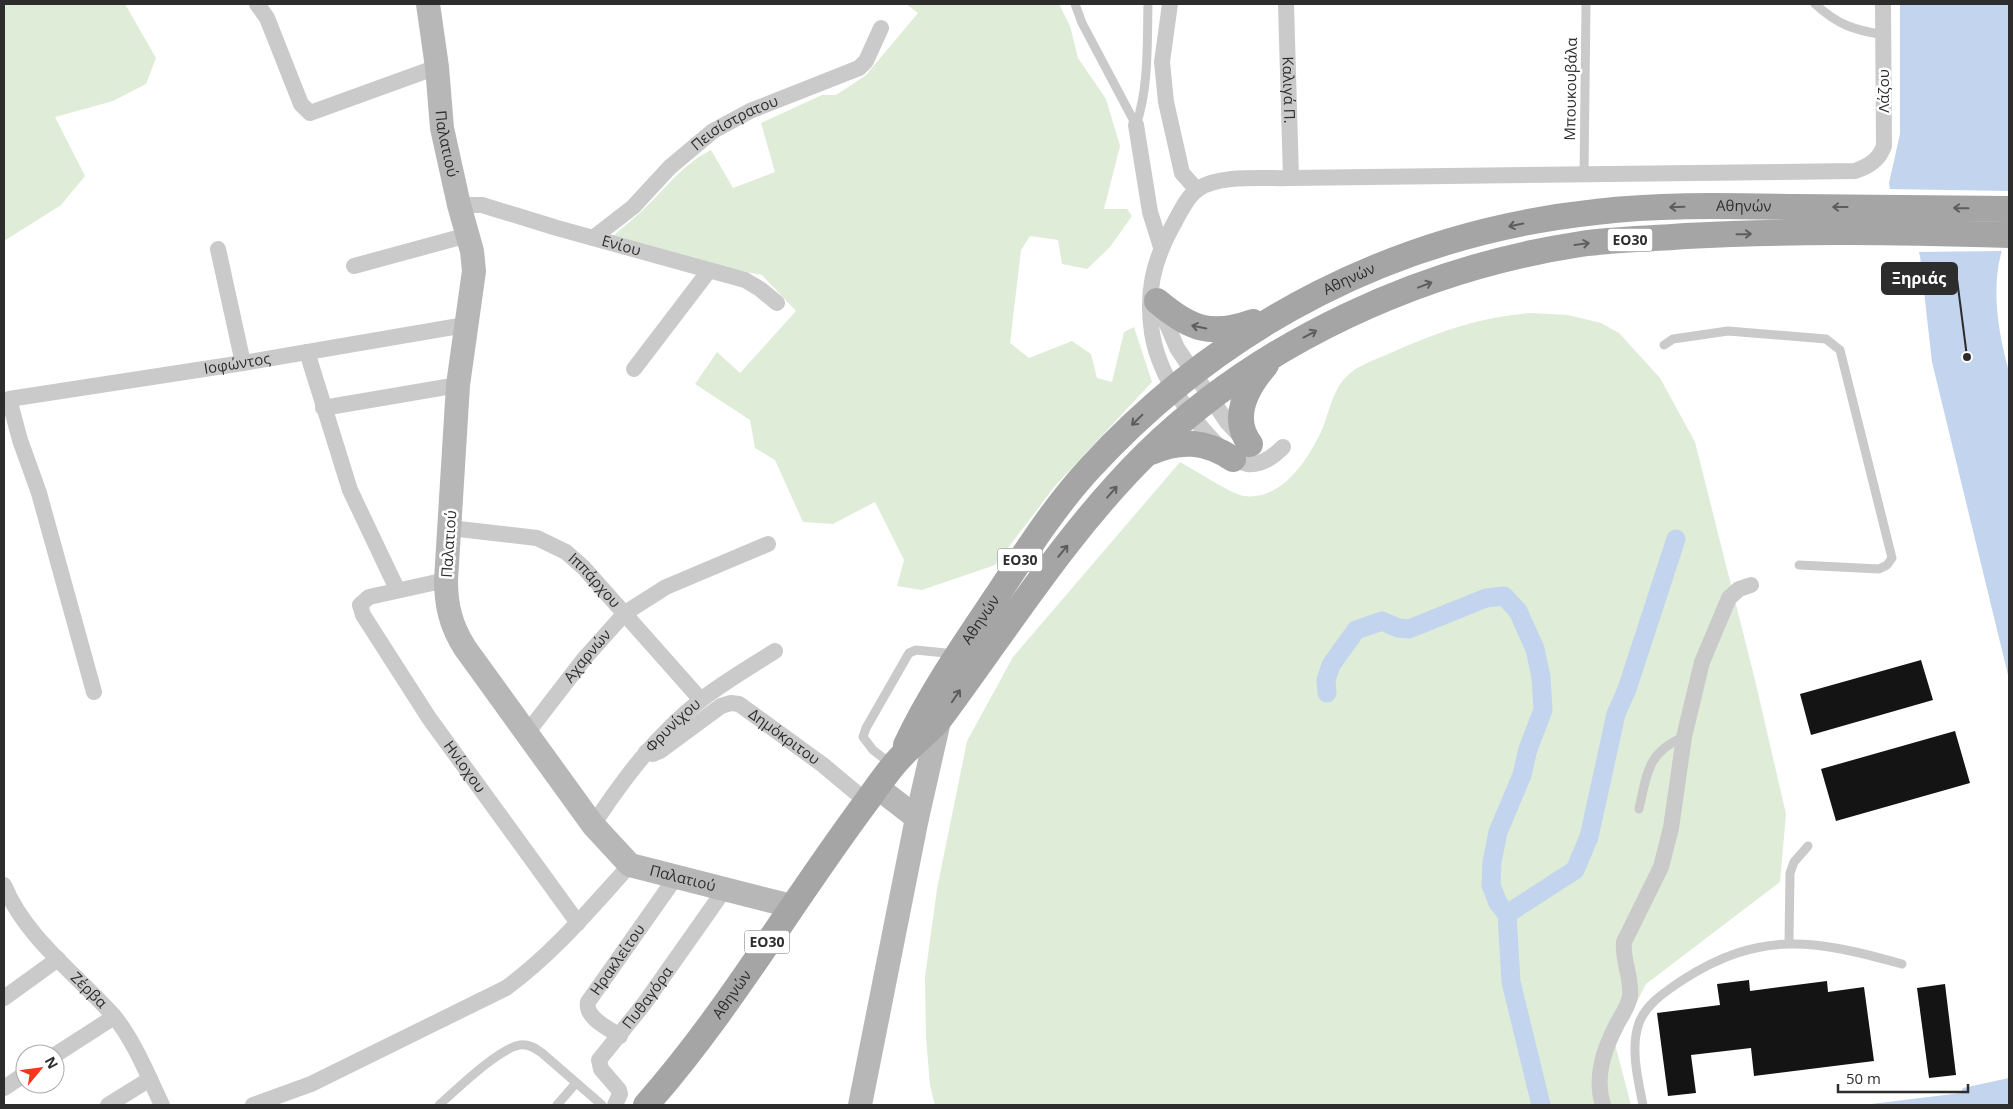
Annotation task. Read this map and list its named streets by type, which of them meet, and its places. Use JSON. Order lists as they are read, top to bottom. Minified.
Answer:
{"streets":{"main road":["Αθηνών","ΕΟ30"],"street":["Καλιγά Π.","Λάζου","Πεισίστρατου","Παλατιού","Ενίου","Ιοφώντος","Ιππάρχου","Αχαρνών","Φρυνίχου","Δημόκριτου","Ηνίοχου","Ηρακλείτου","Ζέρβα","Πυθαγόρα"],"lane":["Μπουκουβάλα"]},"crossings":[["Μπουκουβάλα","Λάζου"],["Πεισίστρατου","Ενίου"],["Παλατιού","Αθηνών"],["Παλατιού","Ενίου"],["Παλατιού","Ιοφώντος"],["Παλατιού","Ιππάρχου"],["Παλατιού","Αχαρνών"],["Παλατιού","Φρυνίχου"],["Παλατιού","Ηρακλείτου"],["Παλατιού","Πυθαγόρα"],["Αθηνών","Δημόκριτου"],["Ιππάρχου","Αχαρνών"],["Ιππάρχου","Φρυνίχου"],["Φρυνίχου","Δημόκριτου"],["Ηρακλείτου","Πυθαγόρα"]],"places":["Ξηριάς"],"scale_bar":"50 m","north":"top right"}
